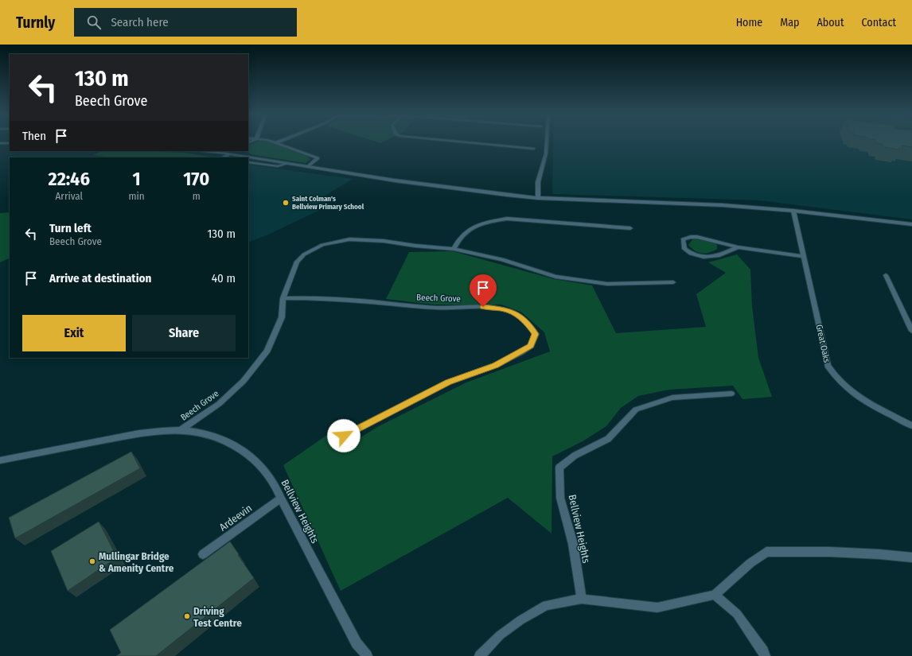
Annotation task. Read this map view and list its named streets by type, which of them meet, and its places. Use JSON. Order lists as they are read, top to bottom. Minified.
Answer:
{"streets":{"street":["Beech Grove","Great Oaks","Bellview Heights","Ardeevin"]},"crossings":[["Beech Grove","Bellview Heights"],["Bellview Heights","Ardeevin"]],"places":["Saint Colman's Bellview Primary School","Mullingar Bridge & Amenity Centre","Driving Test Centre"],"page":{"header":"Turnly","search":"Search here","nav":["Home","Map","About","Contact"],"turn":["130 m","Beech Grove"],"then":"Then","eta":["22:46","Arrival","1","min","170","m"],"list":[{"name":"Turn left","note":"Beech Grove","value":"130 m"},{"name":"Arrive at destination","value":"40 m"}],"buttons":["Exit","Share"]}}
